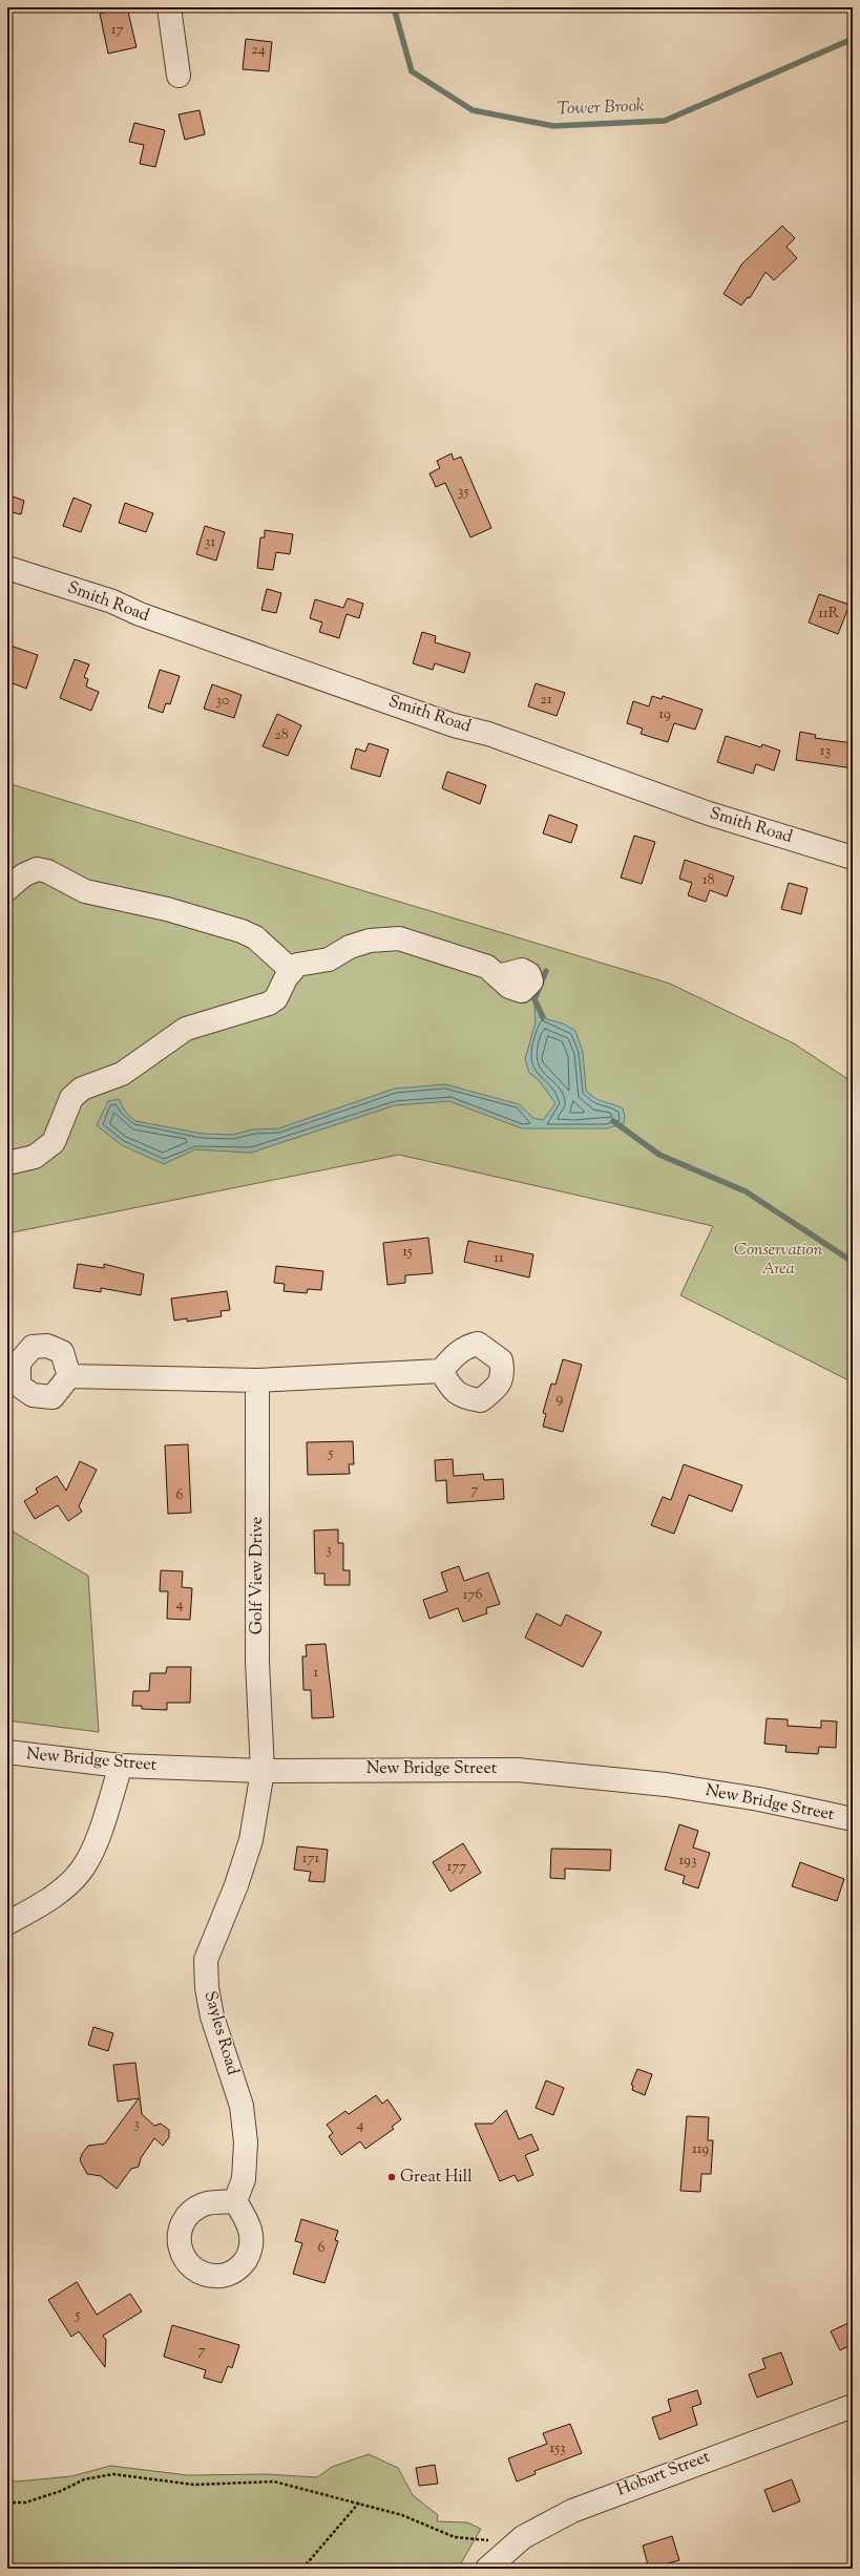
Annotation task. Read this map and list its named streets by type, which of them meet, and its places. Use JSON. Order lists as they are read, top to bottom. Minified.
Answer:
{"streets":{"street":["Smith Road","Golf View Drive","New Bridge Street","Sayles Road","Hobart Street"]},"crossings":[["Golf View Drive","New Bridge Street"],["Golf View Drive","Sayles Road"],["New Bridge Street","Sayles Road"]],"water":["Tower Brook"],"parks":["Conservation Area"],"places":["Great Hill"],"house_numbers":["17","24","35","31","11R","21","30","19","28","13","18","15","11","9","5","7","6","3","176","4","1","171","193","177","3","4","119","6","5","7","153"]}
